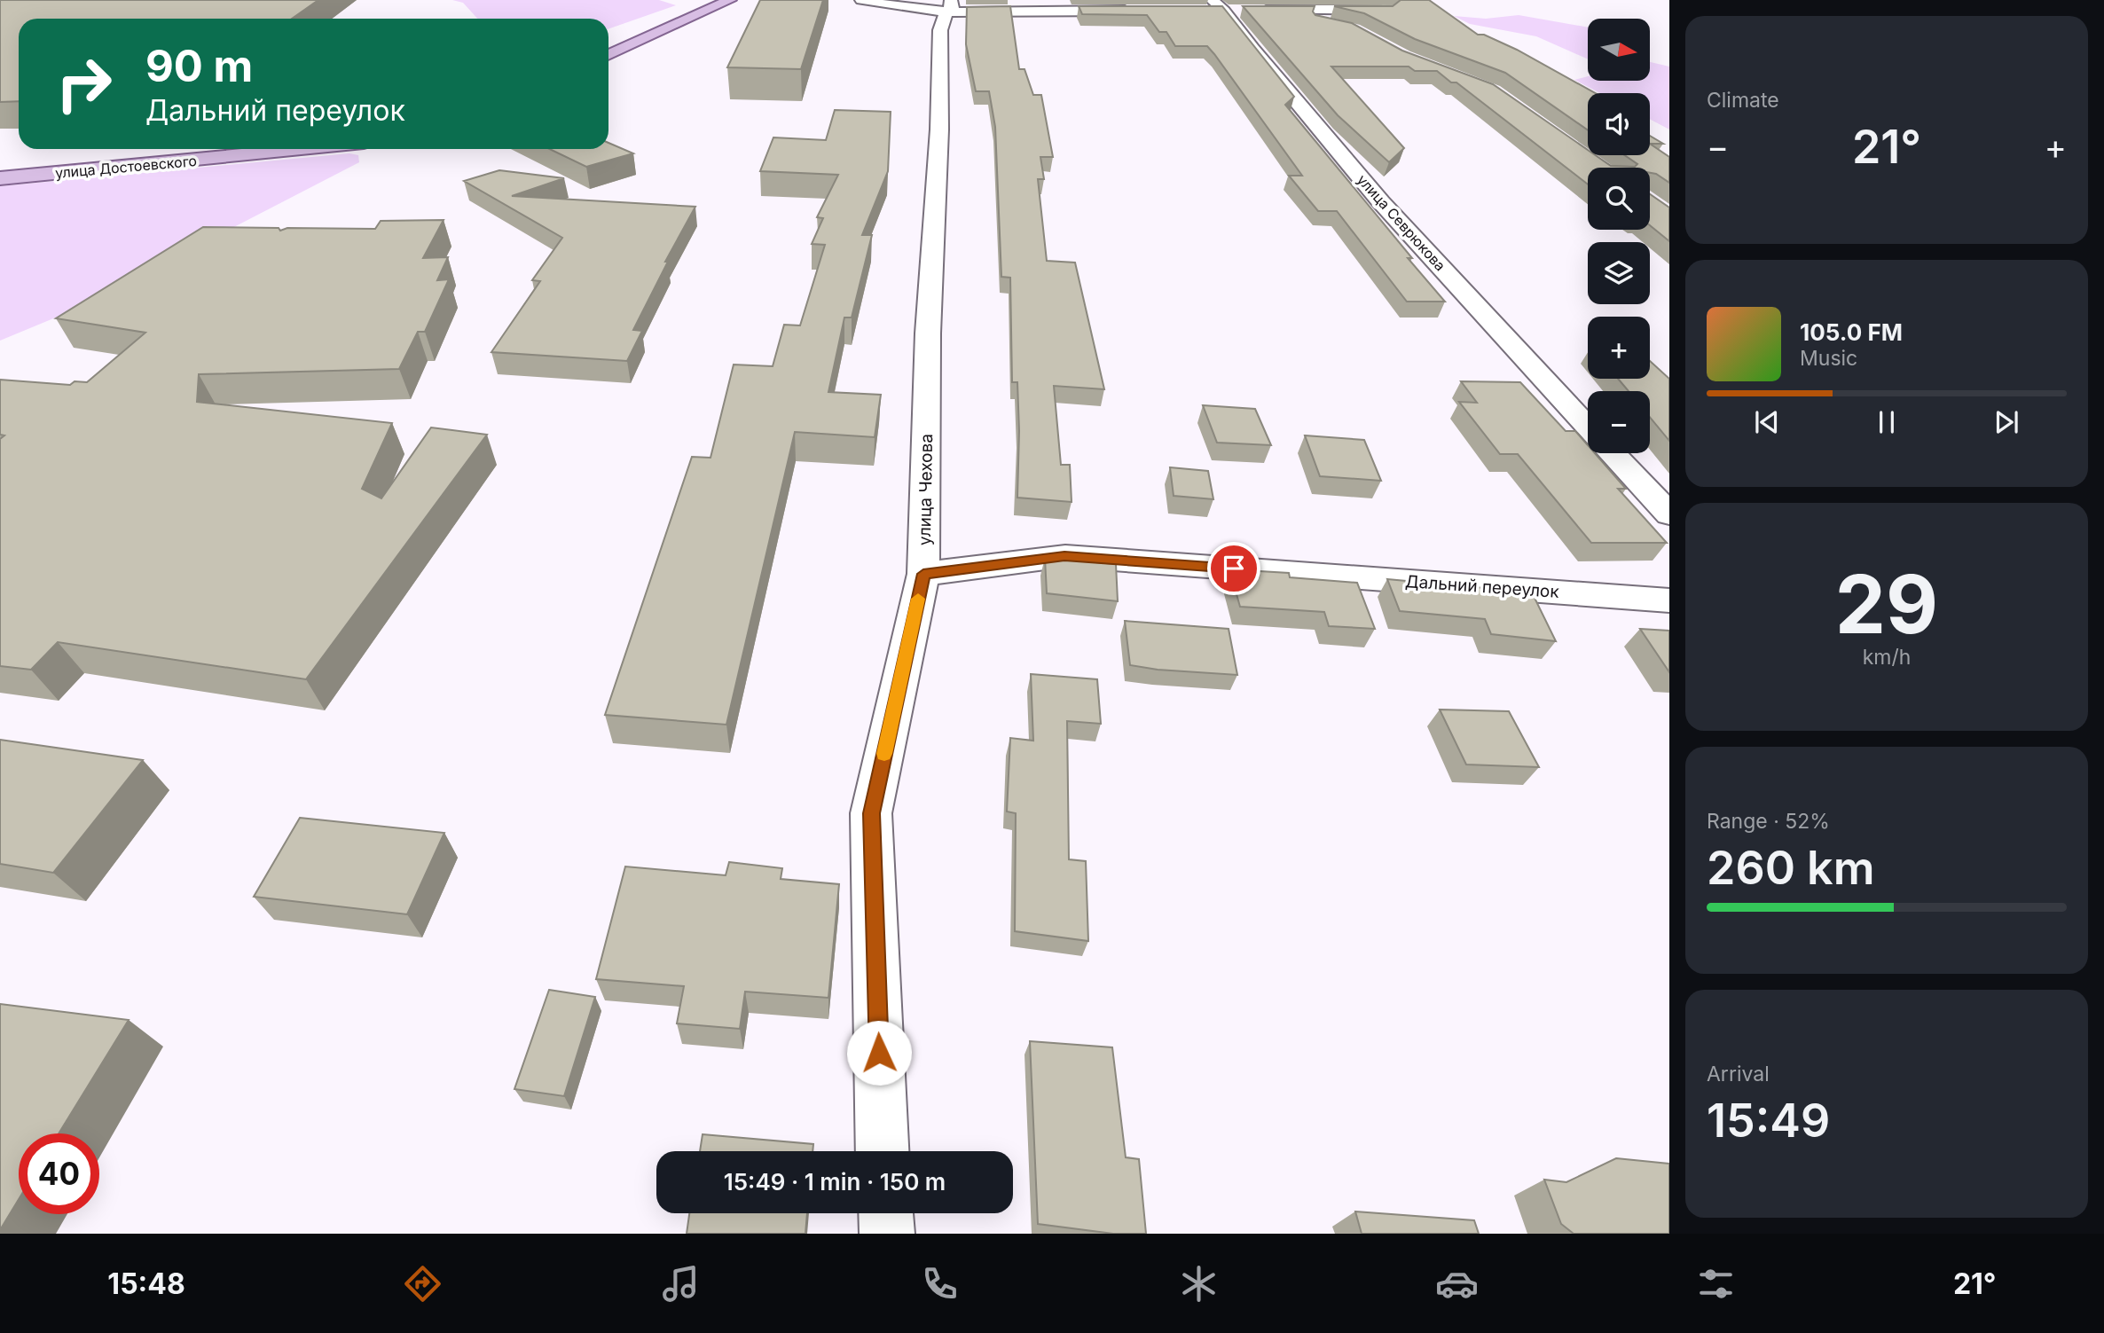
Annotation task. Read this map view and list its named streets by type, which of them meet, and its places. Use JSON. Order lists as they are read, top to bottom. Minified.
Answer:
{"streets":{"main road":["улица Достоевского"],"street":["улица Севрюкова","улица Чехова","Дальний переулок"]},"crossings":[["улица Чехова","Дальний переулок"]],"north":"right","page":{"tile":["Climate",["29","km/h"],["Range · 52%","260 km"],["Arrival","15:49"]],"map_buttons":["+","−"],"turn":["90 m","Дальний переулок"],"heat":["−","21°","+"],"song":["105.0 FM","Music"],"limit":"40","trip":"15:49 · 1 min · 150 m","tabs":["15:48","21°"]}}
